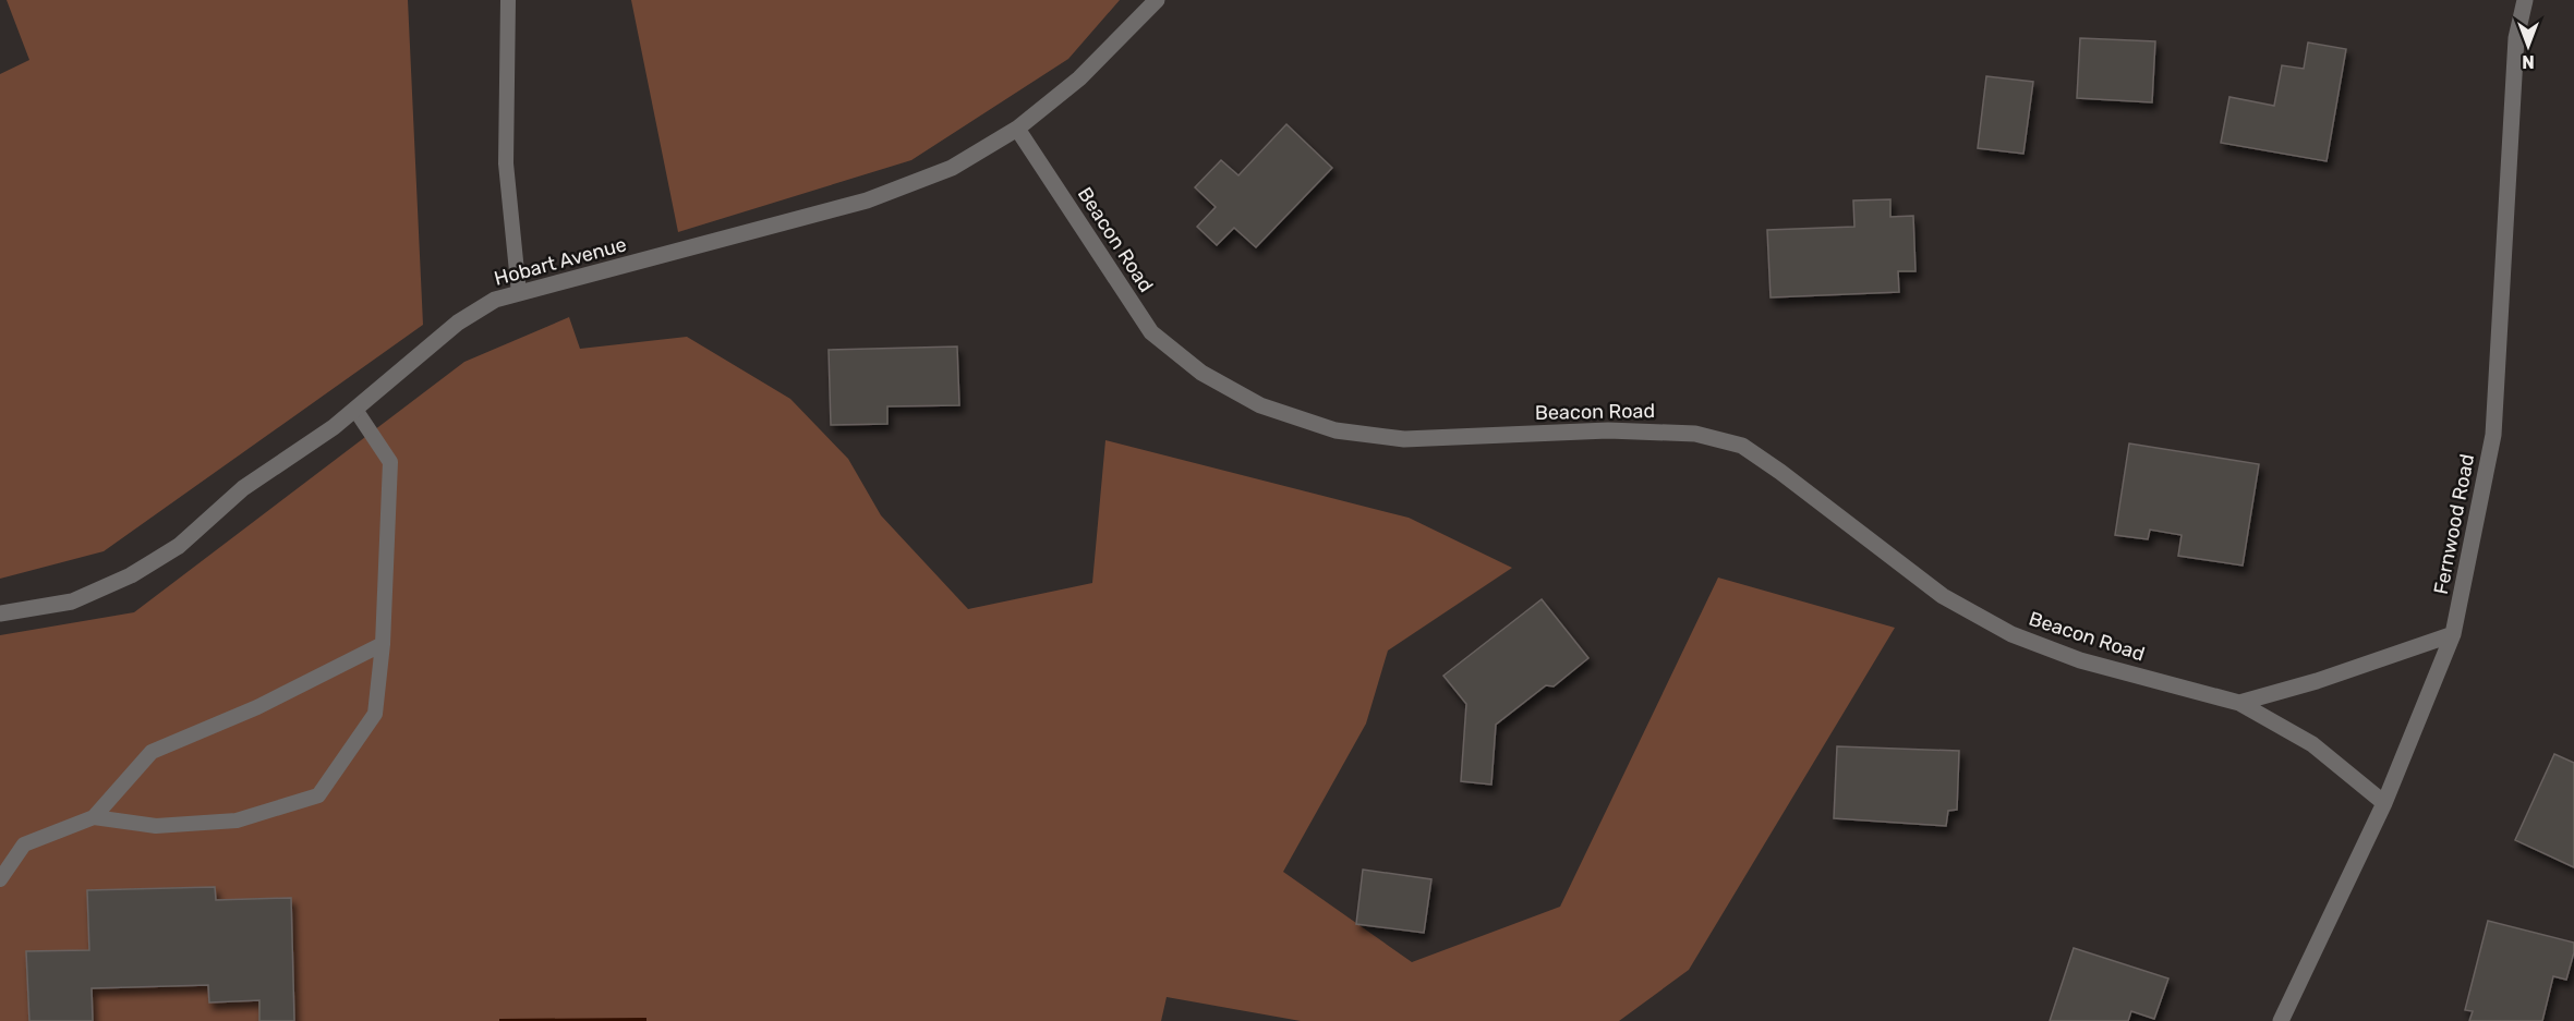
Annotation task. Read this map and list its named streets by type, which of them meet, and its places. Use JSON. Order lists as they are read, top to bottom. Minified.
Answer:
{"streets":{"street":["Beacon Road","Hobart Avenue","Fernwood Road"]},"crossings":[["Beacon Road","Hobart Avenue"],["Beacon Road","Fernwood Road"]],"north":"bottom"}
